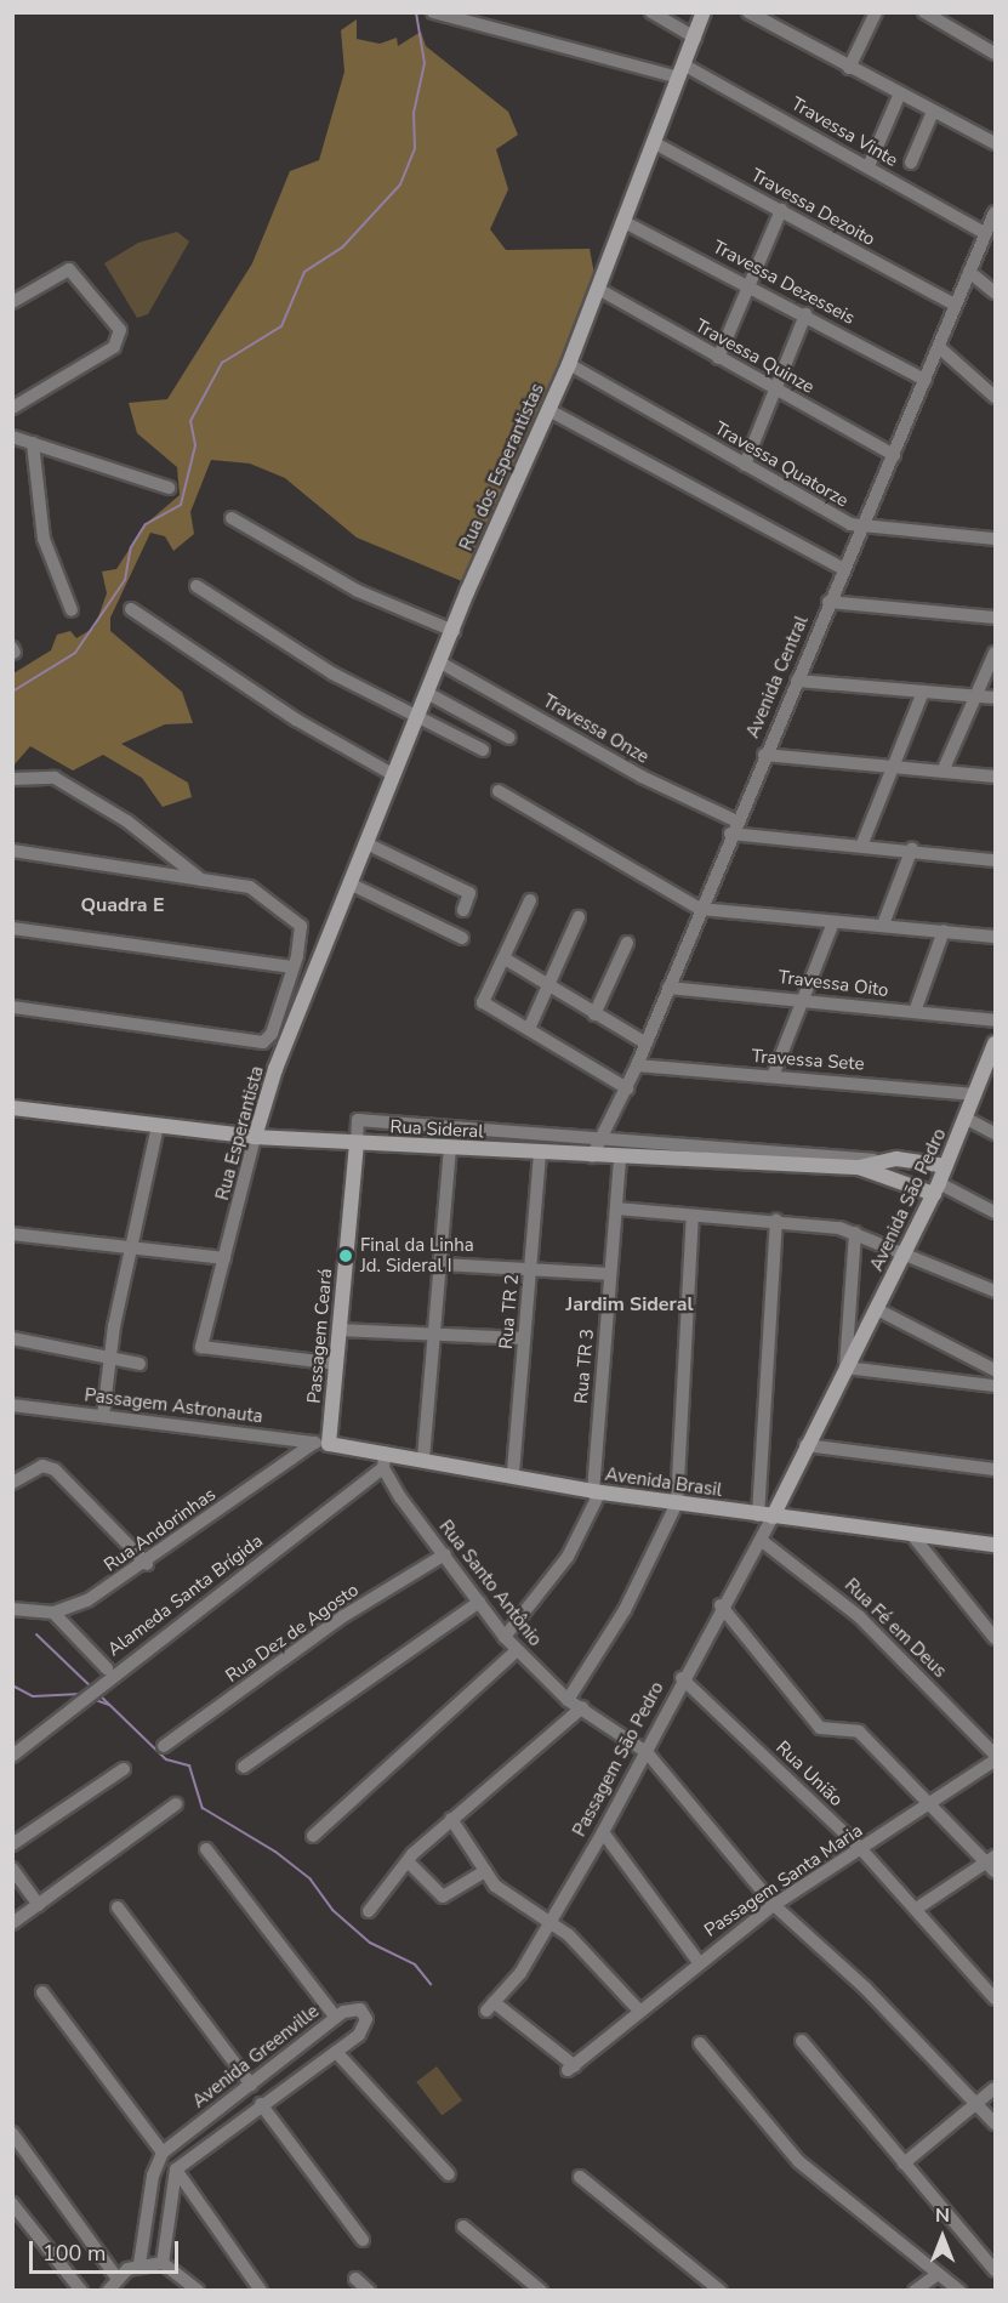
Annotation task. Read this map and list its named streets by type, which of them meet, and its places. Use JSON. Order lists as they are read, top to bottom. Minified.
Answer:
{"streets":{"main road":["Rua dos Esperantistas","Rua Sideral","Rua Esperantista","Avenida São Pedro","Passagem Ceará","Avenida Brasil"],"street":["Travessa Vinte","Travessa Dezoito","Travessa Dezesseis","Travessa Quinze","Travessa Quatorze","Avenida Central","Travessa Onze","Travessa Oito","Travessa Sete","Rua TR 2","Rua TR 3","Passagem Astronauta","Rua Andorinhas","Rua Santo Antônio","Alameda Santa Brígida","Rua Fé em Deus","Rua Dez de Agosto","Passagem São Pedro","Rua União","Passagem Santa Maria","Avenida Greenville"]},"crossings":[["Travessa Vinte","Rua dos Esperantistas"],["Travessa Vinte","Avenida Central"],["Travessa Dezoito","Rua dos Esperantistas"],["Travessa Dezoito","Avenida Central"],["Travessa Dezesseis","Rua dos Esperantistas"],["Travessa Dezesseis","Avenida Central"],["Travessa Quinze","Rua dos Esperantistas"],["Travessa Quinze","Avenida Central"],["Travessa Quatorze","Rua dos Esperantistas"],["Travessa Quatorze","Avenida Central"],["Rua dos Esperantistas","Travessa Onze"],["Rua dos Esperantistas","Rua Esperantista"],["Avenida Central","Travessa Onze"],["Avenida Central","Travessa Oito"],["Avenida Central","Travessa Sete"],["Avenida Central","Rua Sideral"],["Travessa Sete","Avenida São Pedro"],["Rua Sideral","Rua Esperantista"],["Rua Sideral","Avenida São Pedro"],["Rua Sideral","Rua TR 2"],["Rua Sideral","Passagem Ceará"],["Rua Sideral","Rua TR 3"],["Rua Esperantista","Passagem Ceará"],["Avenida São Pedro","Avenida Brasil"],["Avenida São Pedro","Passagem São Pedro"],["Rua TR 2","Avenida Brasil"],["Passagem Ceará","Passagem Astronauta"],["Passagem Ceará","Avenida Brasil"],["Passagem Ceará","Rua Andorinhas"],["Rua TR 3","Avenida Brasil"],["Passagem Astronauta","Avenida Brasil"],["Passagem Astronauta","Rua Andorinhas"],["Avenida Brasil","Rua Andorinhas"],["Avenida Brasil","Rua Santo Antônio"],["Avenida Brasil","Alameda Santa Brígida"],["Avenida Brasil","Passagem São Pedro"],["Rua Santo Antônio","Alameda Santa Brígida"],["Rua Santo Antônio","Rua Dez de Agosto"],["Rua Santo Antônio","Passagem São Pedro"],["Rua Santo Antônio","Passagem Santa Maria"],["Rua Fé em Deus","Passagem São Pedro"],["Passagem São Pedro","Rua União"],["Passagem São Pedro","Passagem Santa Maria"],["Rua União","Passagem Santa Maria"]],"districts":["Quadra E","Jardim Sideral"],"places":["Final da Linha Jd. Sideral I"],"scale_bar":"100 m","north":"top"}
